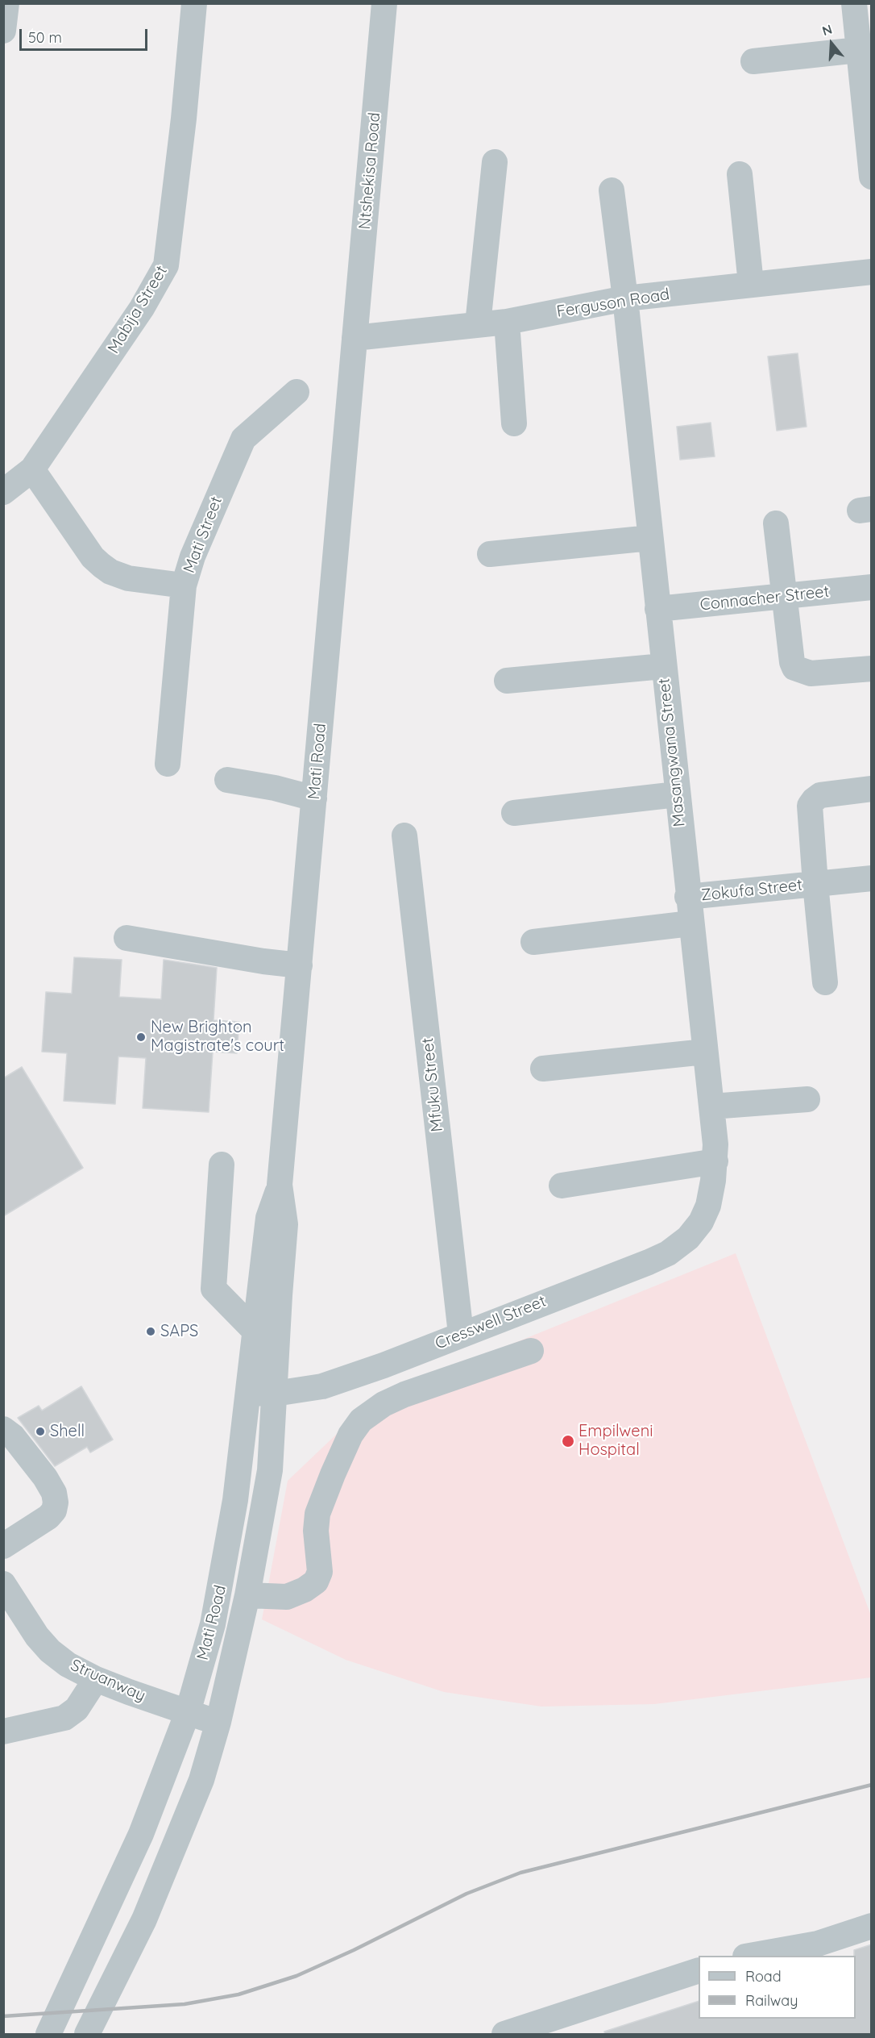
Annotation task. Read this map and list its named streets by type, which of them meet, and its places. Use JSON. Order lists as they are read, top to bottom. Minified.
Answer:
{"streets":{"street":["Ntshekisa Road","Ferguson Road","Mabija Street","Mati Street","Connacher Street","Masangwana Street","Mati Road","Zokufa Street","Mfuku Street","Cresswell Street","Struanway"]},"crossings":[["Ntshekisa Road","Ferguson Road"],["Ntshekisa Road","Mati Road"],["Ferguson Road","Masangwana Street"],["Ferguson Road","Mati Road"],["Connacher Street","Masangwana Street"],["Masangwana Street","Zokufa Street"],["Masangwana Street","Cresswell Street"],["Mati Road","Cresswell Street"],["Mati Road","Struanway"],["Mfuku Street","Cresswell Street"]],"places":["New Brighton Magistrate's court","SAPS","Shell","Empilweni Hospital"],"legend":["Road","Railway"],"scale_bar":"50 m","north":"top"}
